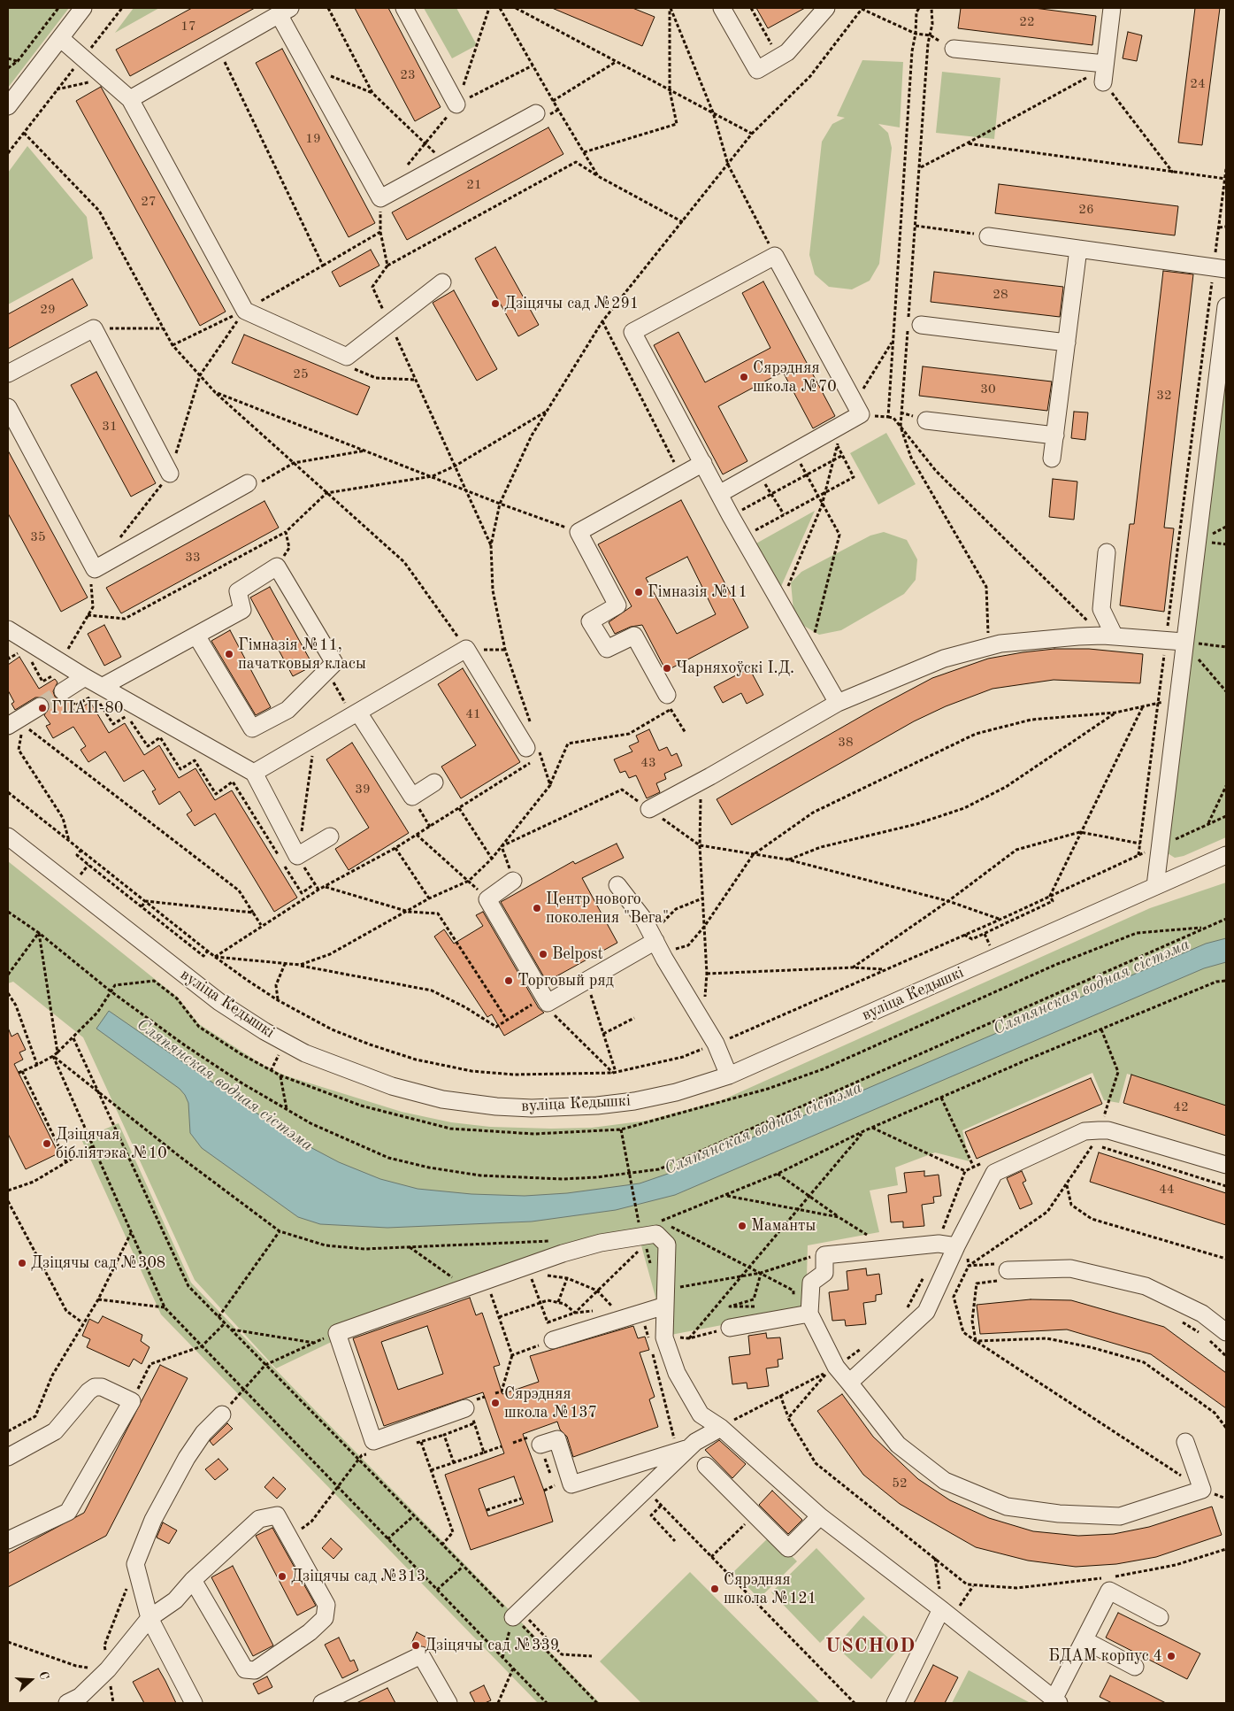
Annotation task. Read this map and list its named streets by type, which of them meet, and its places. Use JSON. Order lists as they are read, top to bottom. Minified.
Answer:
{"streets":{"street":["вуліца Кедышкі"]},"districts":["USCHOD"],"water":["Сляпянская водная сістэма"],"places":["Дзіцячы сад №291","Сярэдняя школа №70","Гімназія №11","Гімназія №11, пачатковыя класы","Чарняхоўскі І.Д.","ГПАП-80","Центр нового поколения \"Вега\"","Belpost","Торговый ряд","Дзіцячая бібліятэка №10","Маманты","Дзіцячы сад №308","Сярэдняя школа №137","Дзіцячы сад №313","Сярэдняя школа №121","Дзіцячы сад №339","БДАМ корпус 4"],"house_numbers":["22","17","23","24","19","21","27","26","28","29","25","30","32","31","35","33","41","38","43","39","42","44","52"],"north":"right"}
